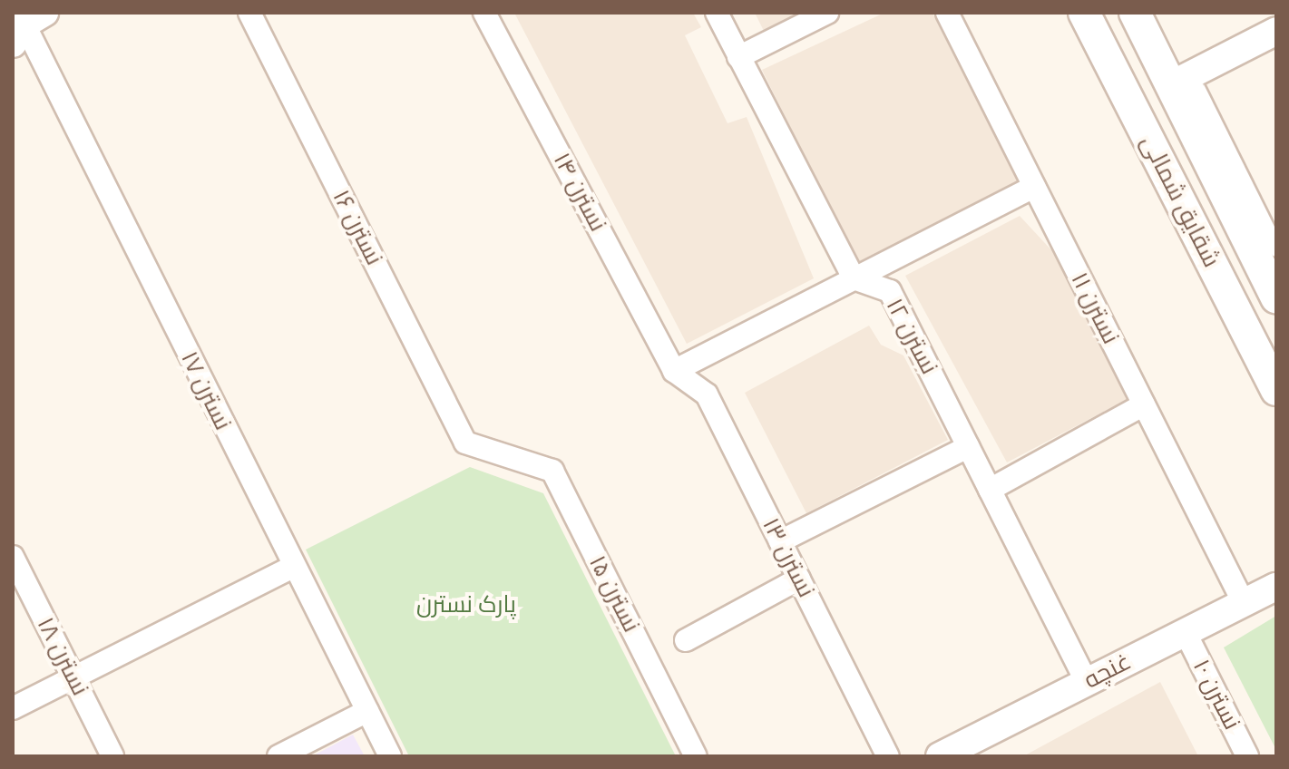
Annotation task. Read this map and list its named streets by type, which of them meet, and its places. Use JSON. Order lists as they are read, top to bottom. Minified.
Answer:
{"streets":{"main road":["شقایق شمالی"],"street":["نسترن ۱۴","نسترن ۱۶","نسترن ۱۱","نسترن ۱۲","نسترن ۱۷","نسترن ۱۳","نسترن ۱۵","نسترن ۱۸","غنچه","نسترن ۱۰"]},"crossings":[["نسترن ۱۴","نسترن ۱۳"],["نسترن ۱۶","نسترن ۱۵"],["نسترن ۱۱","غنچه"],["نسترن ۱۲","غنچه"],["غنچه","نسترن ۱۰"]],"parks":["پارک نسترن"]}
